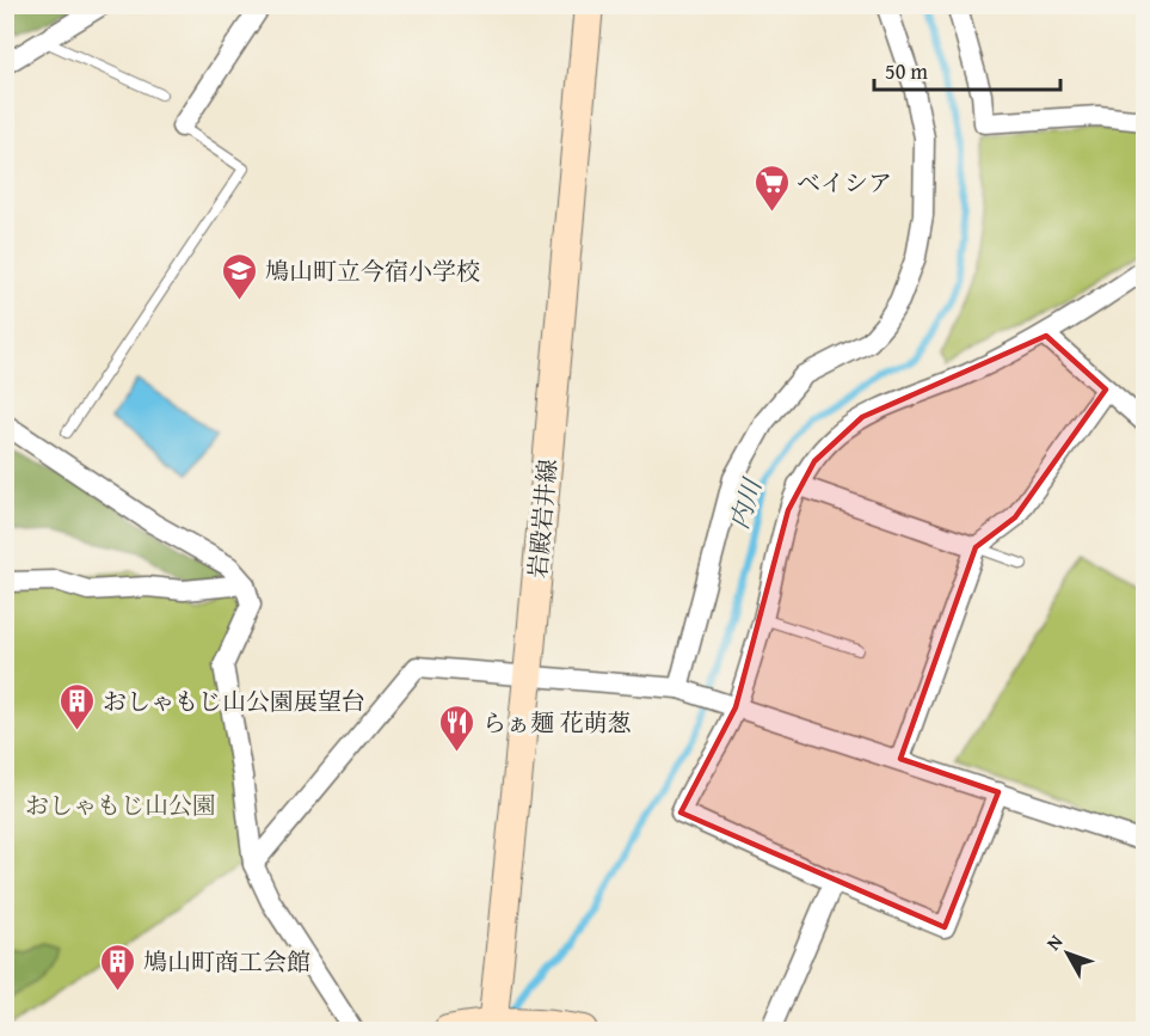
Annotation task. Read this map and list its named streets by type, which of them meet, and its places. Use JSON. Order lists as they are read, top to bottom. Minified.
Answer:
{"streets":{"main road":["岩殿岩井線"]},"water":["内川"],"parks":["おしゃもじ山公園"],"places":{"supermarket":["ベイシア"],"school or university":["鳩山町立今宿小学校"],"building":["おしゃもじ山公園展望台","鳩山町商工会館"],"restaurant":["らぁ麺 花萌葱"]},"scale_bar":"50 m","north":"top left"}
